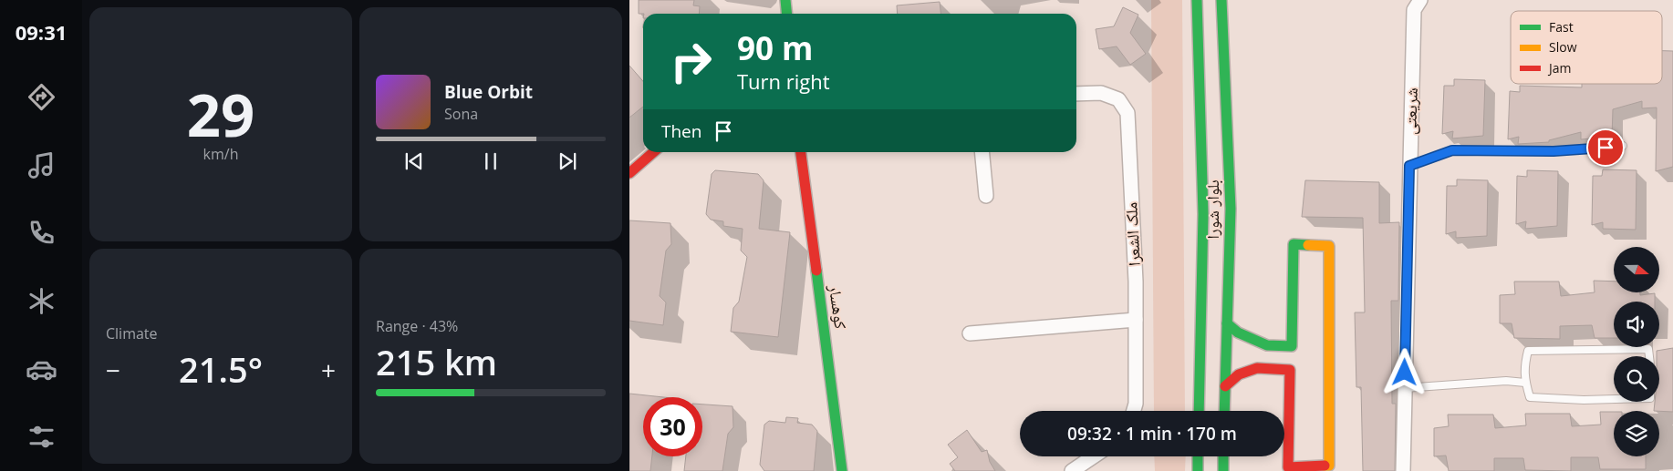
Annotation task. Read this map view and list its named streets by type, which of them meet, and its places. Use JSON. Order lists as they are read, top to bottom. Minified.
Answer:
{"streets":{"street":["شریعتی","بلوار شورا","ملک الشعرا","کوهسار"]},"legend":["Fast","Slow","Jam"],"north":"right","page":{"tabs":"09:31","tile":[["29","km/h"],"Climate",["Range · 43%","215 km"]],"turn":["90 m","Turn right"],"song":["Blue Orbit","Sona"],"then":"Then","heat":["−","21.5°","+"],"limit":"30","trip":"09:32 · 1 min · 170 m"}}
